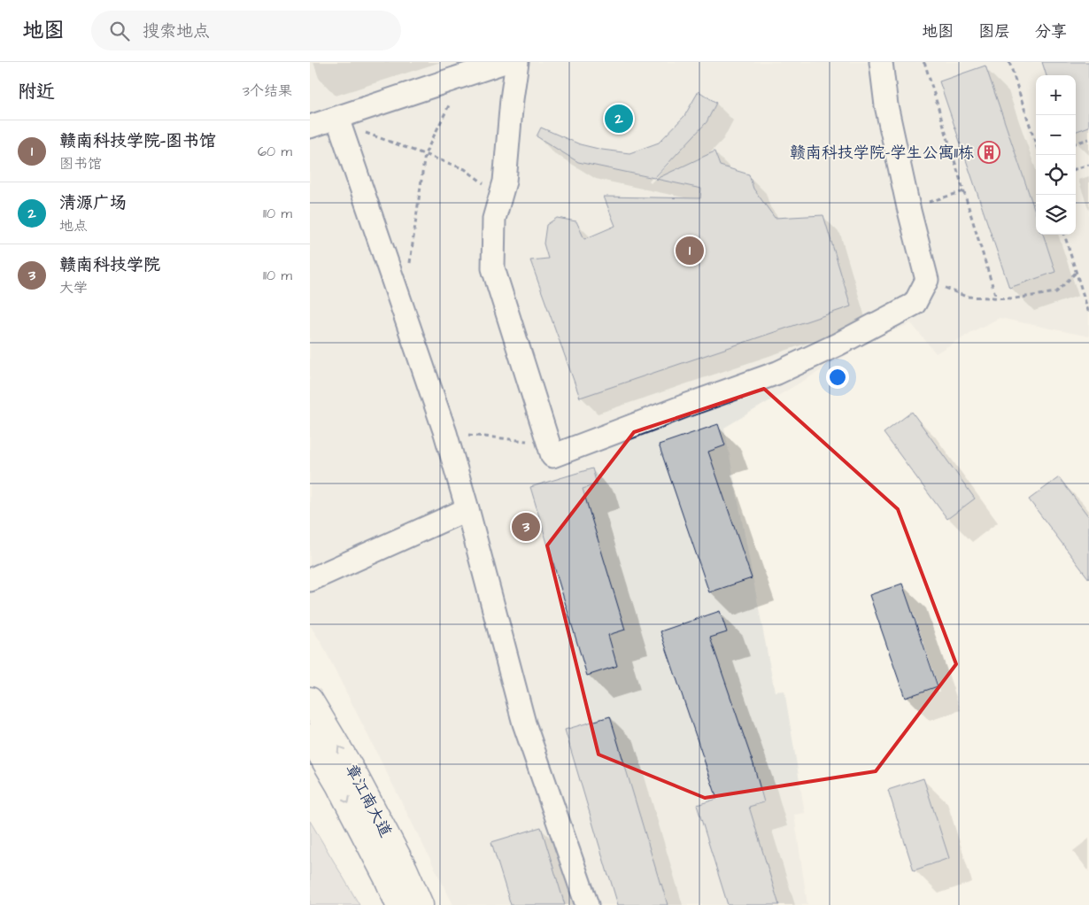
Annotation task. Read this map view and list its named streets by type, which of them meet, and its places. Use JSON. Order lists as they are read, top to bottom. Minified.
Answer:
{"streets":{"main road":["章江南大道"]},"places":{"building":["赣南科技学院-学生公寓11栋"]},"page":{"header":"地图","search":"搜索地点","nav":["地图","图层","分享"],"heading":["附近","3个结果"],"map_buttons":["+","−"],"pins":["2","1","3"],"list":[{"mark":"1","name":"赣南科技学院-图书馆","note":"图书馆","value":"60 m"},{"mark":"2","name":"清源广场","note":"地点","value":"110 m"},{"mark":"3","name":"赣南科技学院","note":"大学","value":"110 m"}]}}
